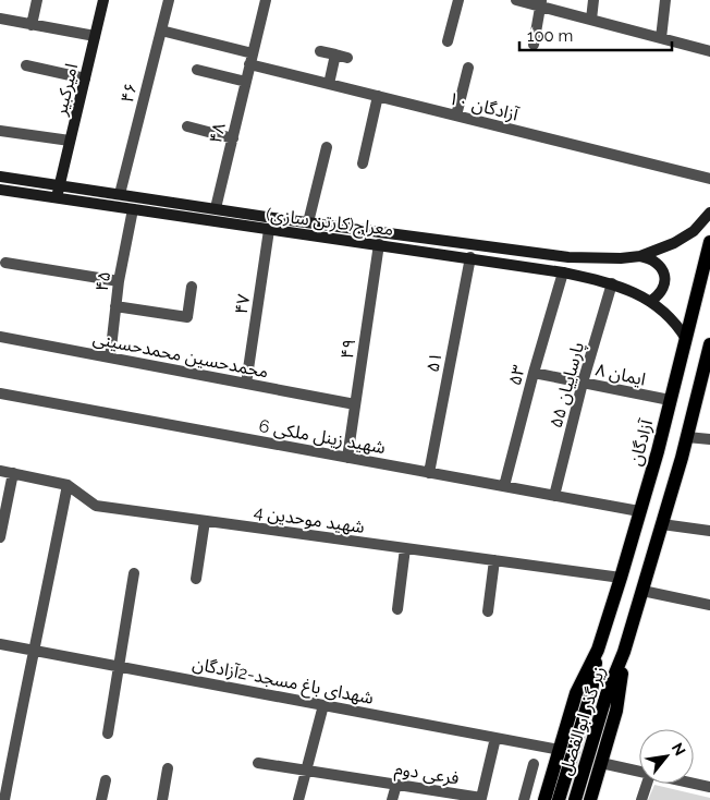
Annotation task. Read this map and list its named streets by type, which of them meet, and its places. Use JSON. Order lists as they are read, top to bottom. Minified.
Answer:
{"streets":{"main road":["آزادگان","زیر گذر ابوالفضل"],"street":["امیرکبیر","۴۶","۱۰ آزادگان","۴۸","معراج(کارتن سازی)","۴۵","۴۷","۴۹","محمدحسین محمدحسینی","۵۱","۸ ایمان","۵۳","پارساییان ۵۵","6 شهید زینل ملکی","4 شهید موحدین","شهدای‌ باغ مسجد-2آزادگان","فرعی دوم"]},"crossings":[["امیرکبیر","معراج(کارتن سازی)"],["۴۶","۱۰ آزادگان"],["۴۶","معراج(کارتن سازی)"],["۱۰ آزادگان","۴۸"],["۴۸","معراج(کارتن سازی)"],["معراج(کارتن سازی)","۴۵"],["معراج(کارتن سازی)","۴۷"],["معراج(کارتن سازی)","۴۹"],["معراج(کارتن سازی)","۵۱"],["معراج(کارتن سازی)","۵۳"],["معراج(کارتن سازی)","پارساییان ۵۵"],["معراج(کارتن سازی)","آزادگان"],["۴۵","محمدحسین محمدحسینی"],["۴۷","محمدحسین محمدحسینی"],["۴۹","محمدحسین محمدحسینی"],["۴۹","6 شهید زینل ملکی"],["۵۱","6 شهید زینل ملکی"],["۸ ایمان","۵۳"],["۸ ایمان","پارساییان ۵۵"],["۸ ایمان","آزادگان"],["۵۳","6 شهید زینل ملکی"],["پارساییان ۵۵","6 شهید زینل ملکی"],["6 شهید زینل ملکی","آزادگان"],["آزادگان","4 شهید موحدین"],["آزادگان","زیر گذر ابوالفضل"],["شهدای‌ باغ مسجد-2آزادگان","فرعی دوم"]],"scale_bar":"100 m","north":"top right"}
